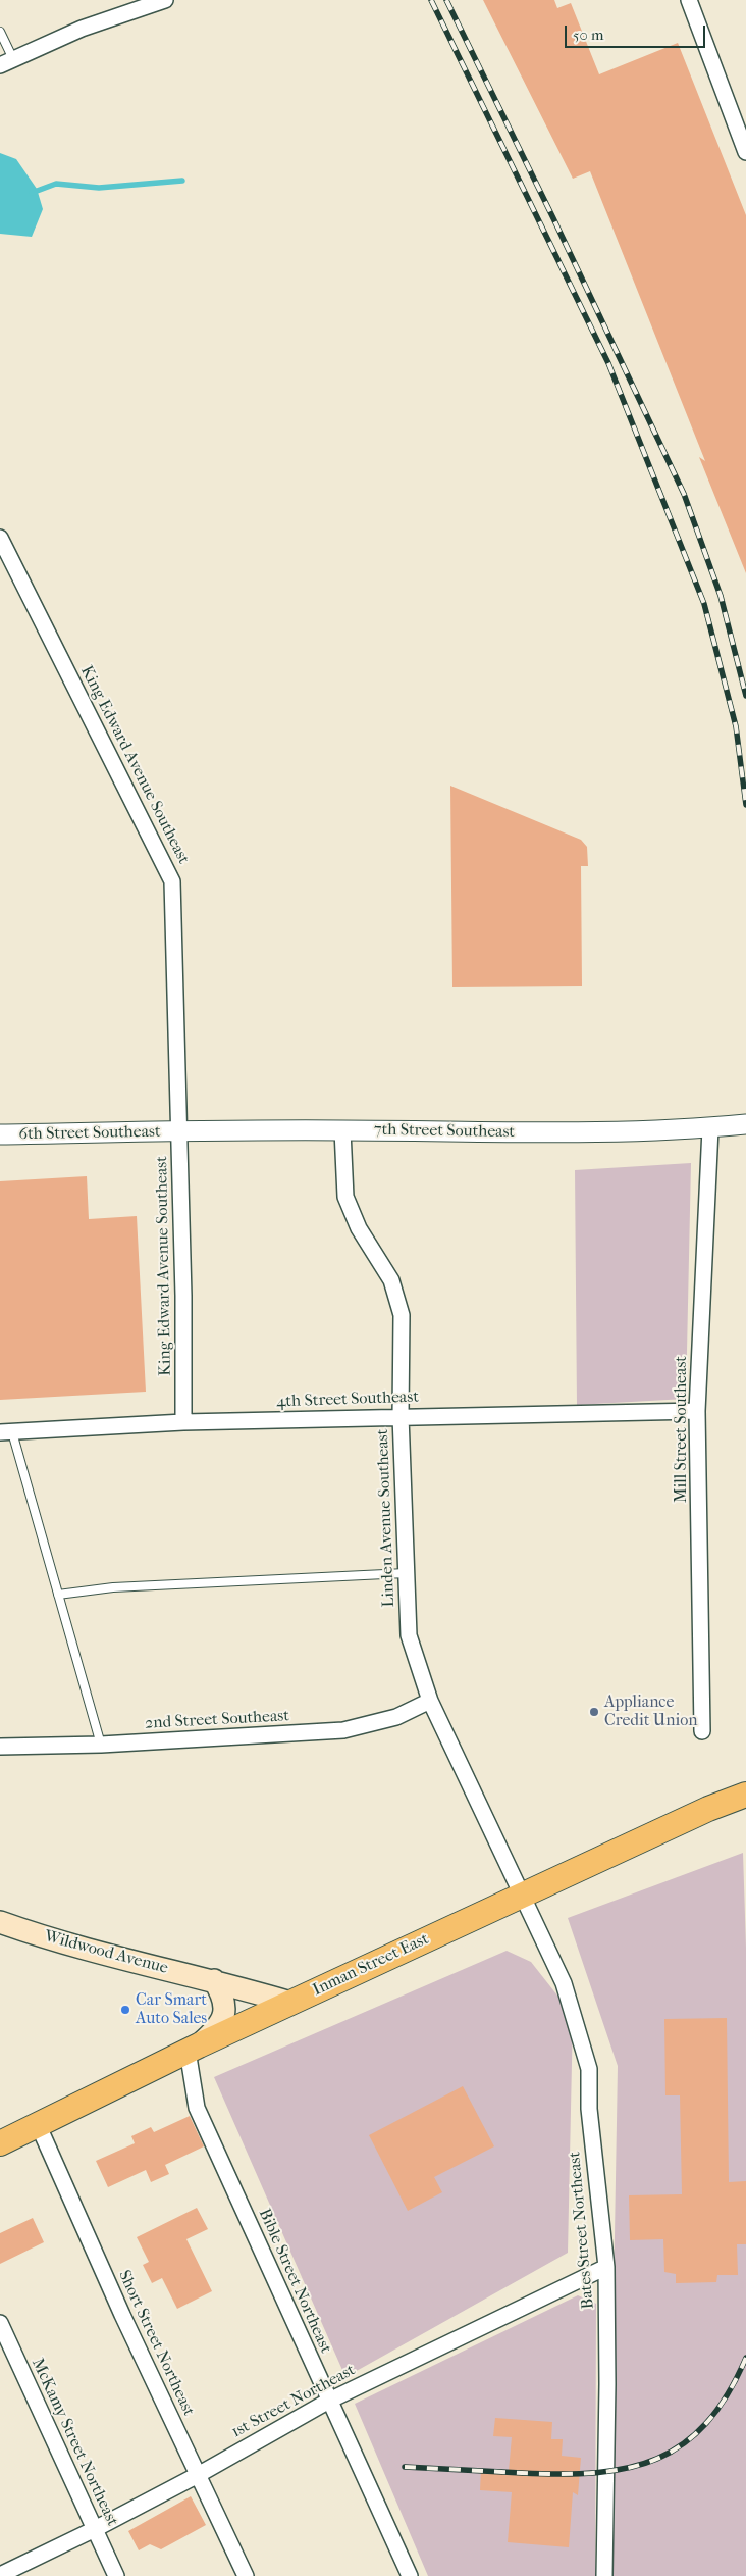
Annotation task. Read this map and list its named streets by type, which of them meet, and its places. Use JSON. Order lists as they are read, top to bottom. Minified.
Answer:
{"streets":{"main road":["Wildwood Avenue","Inman Street East"],"street":["King Edward Avenue Southeast","7th Street Southeast","6th Street Southeast","4th Street Southeast","Mill Street Southeast","Linden Avenue Southeast","2nd Street Southeast","Bates Street Northeast","Bible Street Northeast","Short Street Northeast","1st Street Northeast","McKamy Street Northeast"]},"crossings":[["King Edward Avenue Southeast","7th Street Southeast"],["King Edward Avenue Southeast","6th Street Southeast"],["King Edward Avenue Southeast","4th Street Southeast"],["7th Street Southeast","6th Street Southeast"],["7th Street Southeast","Mill Street Southeast"],["7th Street Southeast","Linden Avenue Southeast"],["4th Street Southeast","Mill Street Southeast"],["4th Street Southeast","Linden Avenue Southeast"],["Linden Avenue Southeast","2nd Street Southeast"],["Linden Avenue Southeast","Inman Street East"],["Linden Avenue Southeast","Bates Street Northeast"],["Wildwood Avenue","Inman Street East"],["Inman Street East","Bates Street Northeast"],["Inman Street East","Bible Street Northeast"],["Inman Street East","Short Street Northeast"],["Bates Street Northeast","1st Street Northeast"],["Bible Street Northeast","1st Street Northeast"],["Short Street Northeast","1st Street Northeast"],["1st Street Northeast","McKamy Street Northeast"]],"places":["Appliance Credit Union","Car Smart Auto Sales"],"scale_bar":"50 m"}
